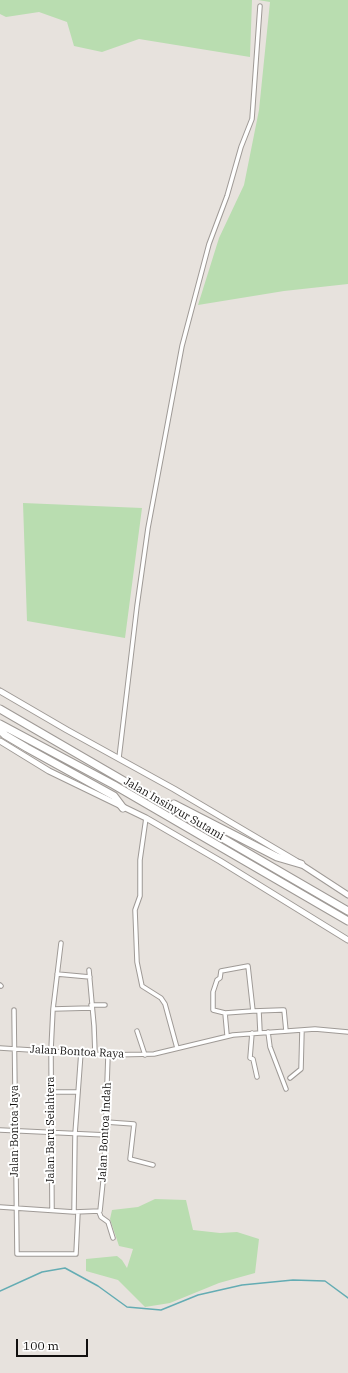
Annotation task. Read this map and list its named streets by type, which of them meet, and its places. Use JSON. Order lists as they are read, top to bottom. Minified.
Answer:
{"streets":{"highway":["Jalan Insinyur Sutami"],"street":["Jalan Bontoa Raya","Jalan Baru Seiahtera","Jalan Bontoa Jaya","Jalan Bontoa Indah"]},"crossings":[["Jalan Bontoa Raya","Jalan Baru Seiahtera"],["Jalan Bontoa Raya","Jalan Bontoa Jaya"],["Jalan Bontoa Raya","Jalan Bontoa Indah"]],"scale_bar":"100 m"}
